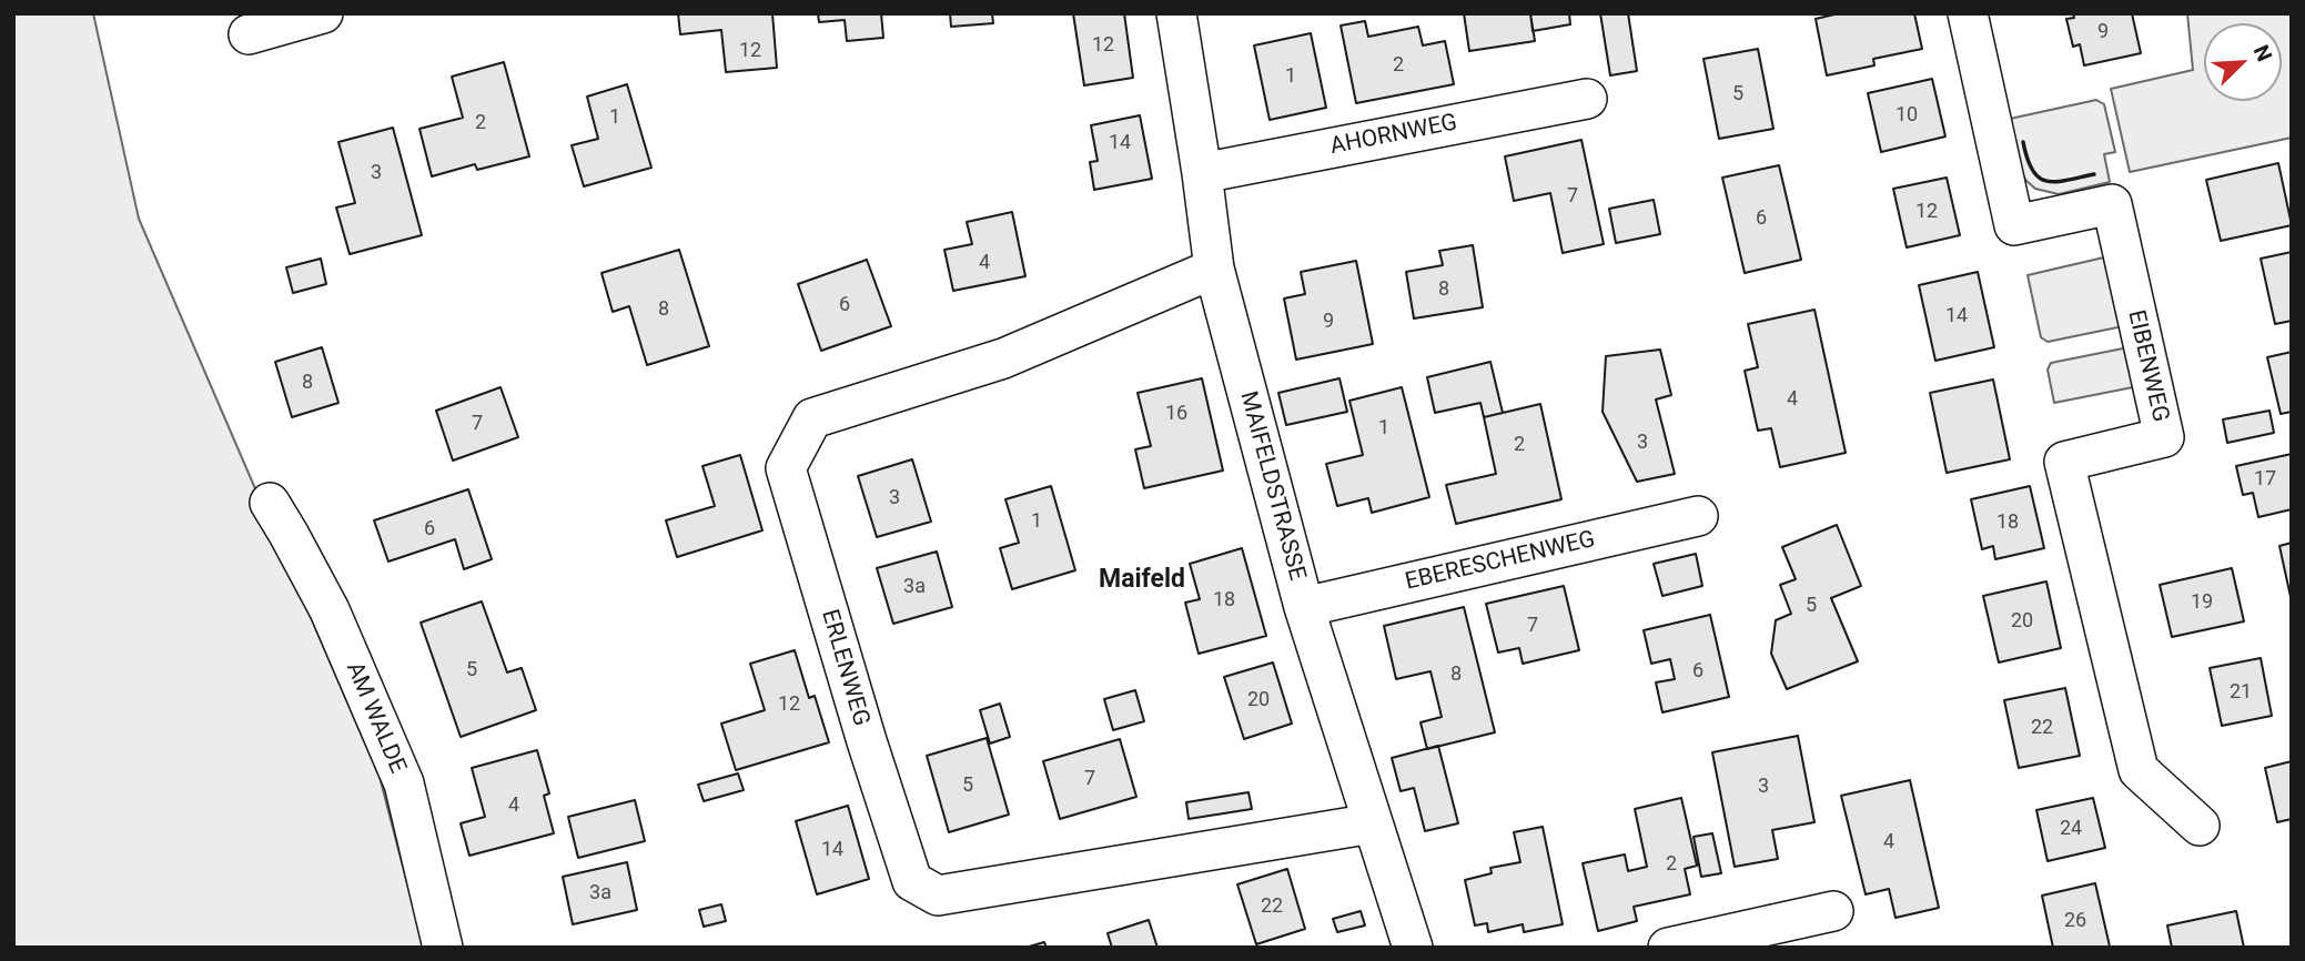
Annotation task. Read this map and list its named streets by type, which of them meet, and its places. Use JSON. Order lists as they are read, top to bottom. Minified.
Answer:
{"streets":{"street":["AHORNWEG","EIBENWEG","MAIFELDSTRASSE","EBERESCHENWEG","ERLENWEG","AM WALDE"]},"crossings":[["AHORNWEG","MAIFELDSTRASSE"],["MAIFELDSTRASSE","EBERESCHENWEG"],["MAIFELDSTRASSE","ERLENWEG"]],"districts":["Maifeld"],"house_numbers":["9","12","12","2","1","5","10","1","2","14","3","7","12","6","4","8","6","8","14","9","8","4","16","7","1","3","2","17","3","1","18","6","3a","18","19","5","20","7","5","6","8","21","20","12","22","7","5","3","4","24","4","14","2","3a","22","26"],"north":"top right"}
